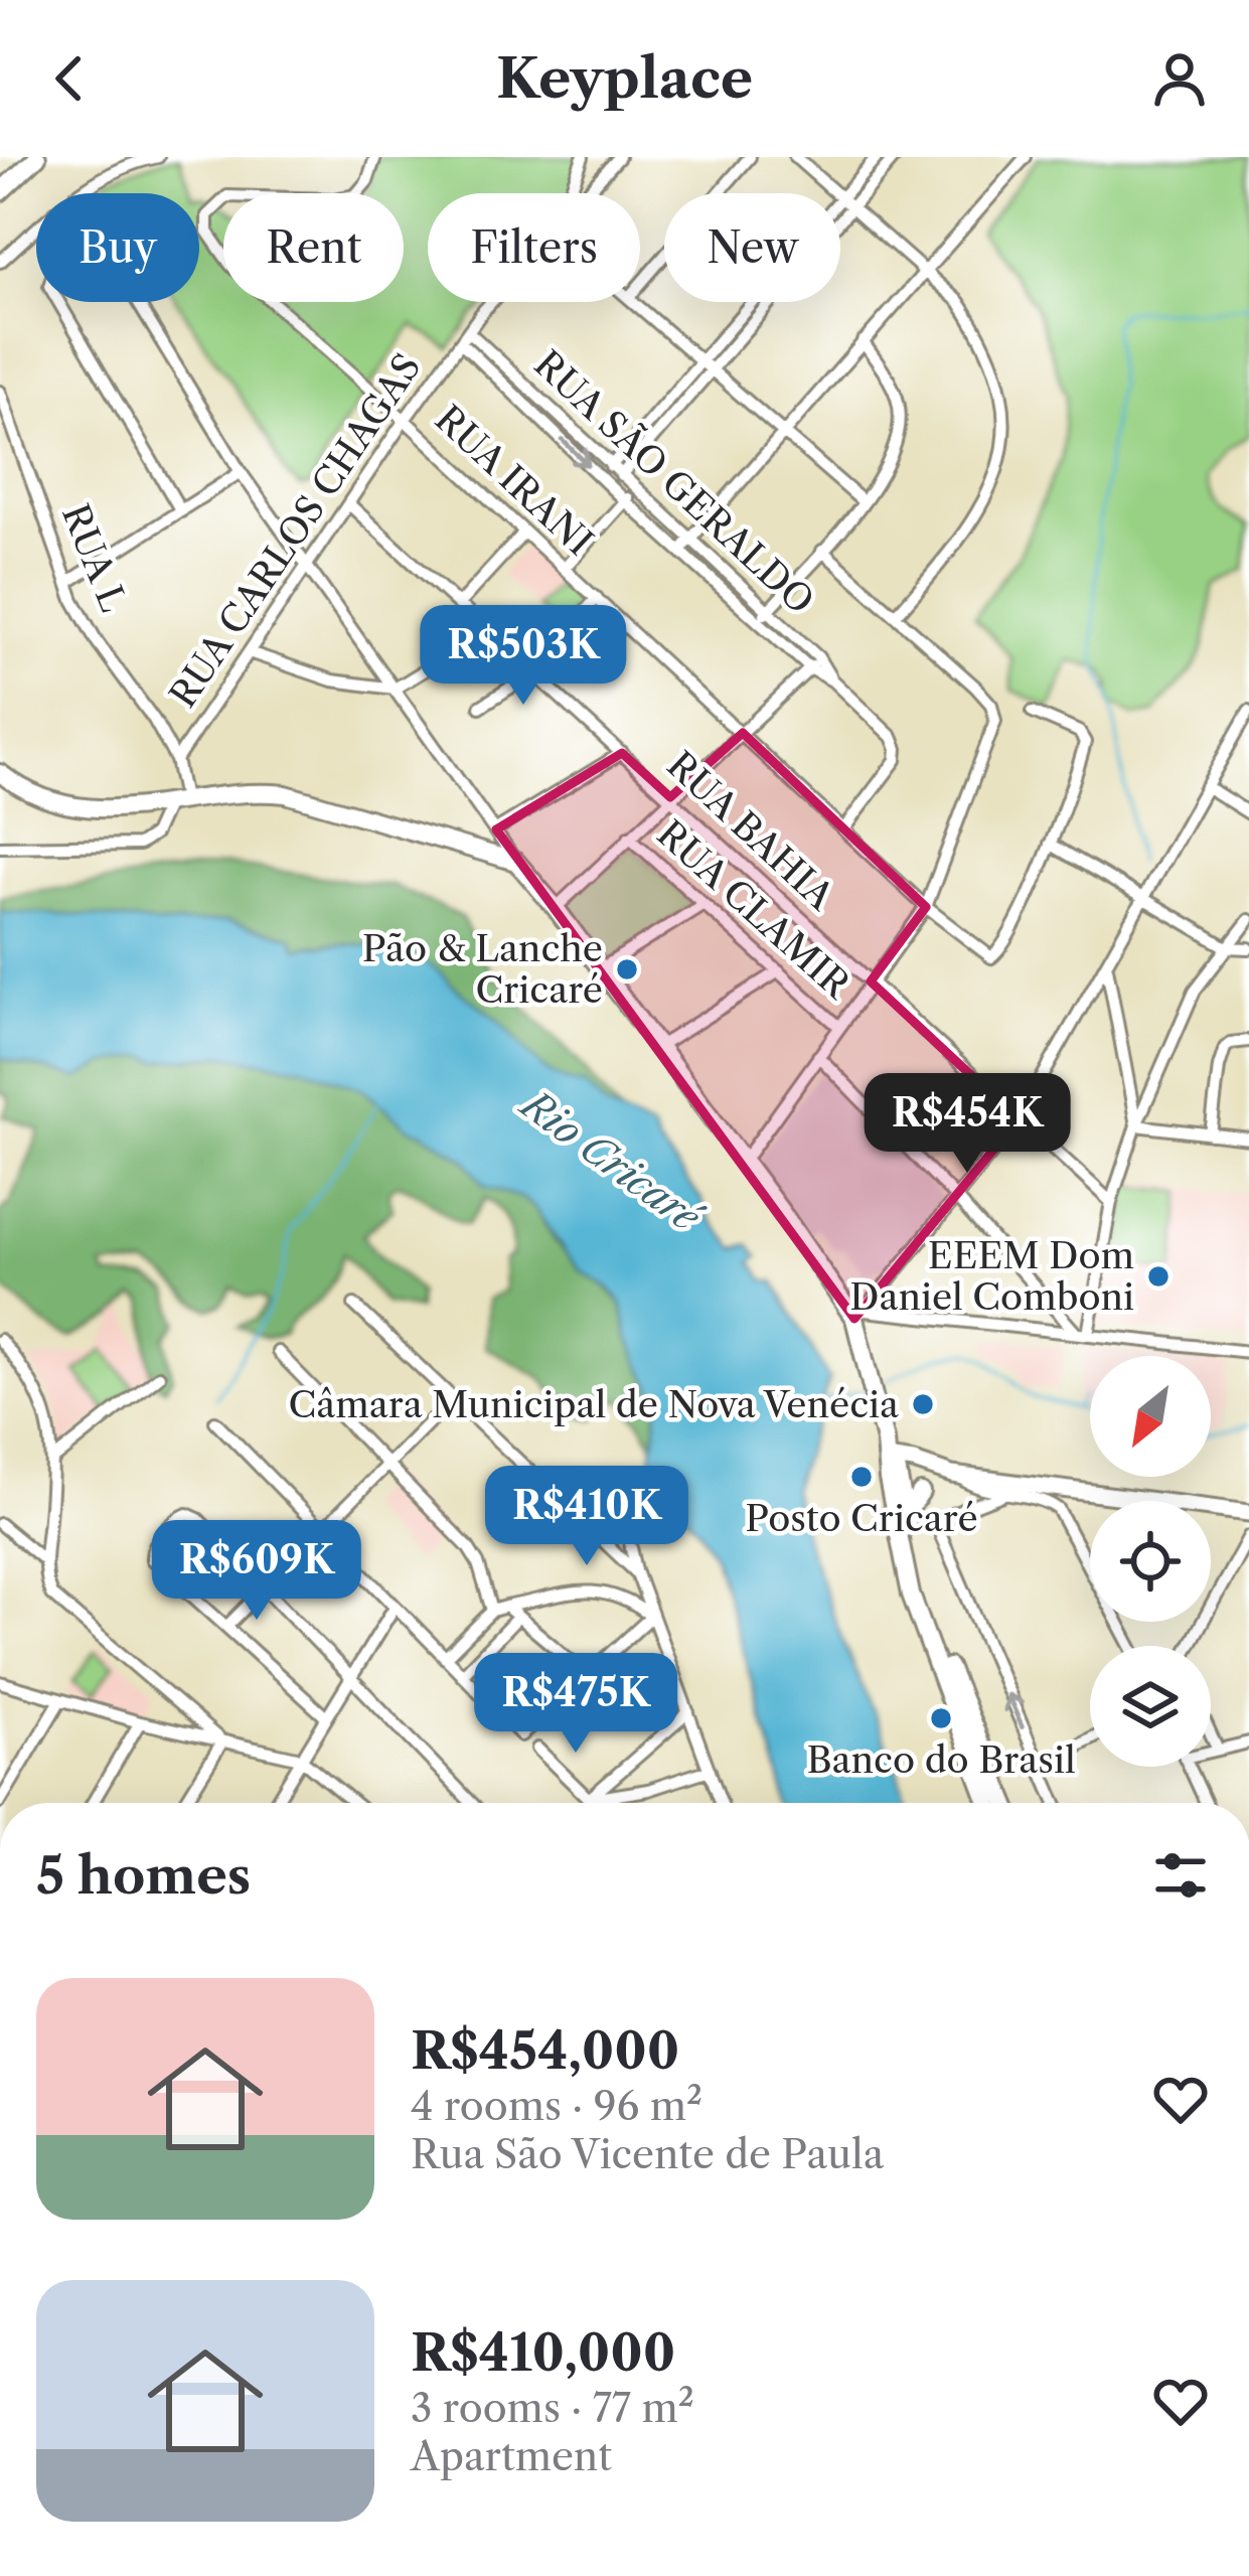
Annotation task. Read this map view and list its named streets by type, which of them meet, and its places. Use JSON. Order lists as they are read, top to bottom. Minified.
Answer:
{"streets":{"street":["RUA IRANI","RUA SÃO GERALDO","RUA CARLOS CHAGAS","RUA L","RUA BAHIA","RUA CLAMIR"]},"crossings":[["RUA IRANI","RUA SÃO GERALDO"],["RUA IRANI","RUA CARLOS CHAGAS"],["RUA SÃO GERALDO","RUA CARLOS CHAGAS"],["RUA CARLOS CHAGAS","RUA L"],["RUA CARLOS CHAGAS","RUA BAHIA"]],"water":["Rio Cricaré"],"places":["Pão & Lanche Cricaré","EEEM Dom Daniel Comboni","Câmara Municipal de Nova Venécia","Posto Cricaré","Banco do Brasil"],"north":"bottom left","page":{"header":"Keyplace","chip":["Buy","Rent","Filters","New"],"price":["R$503K","R$454K","R$410K","R$609K","R$475K"],"heading":"5 homes","list":[{"name":"R$454,000","note":"4 rooms · 96 m² · Rua São Vicente de Paula"},{"name":"R$410,000","note":"3 rooms · 77 m² · Apartment"}]}}
